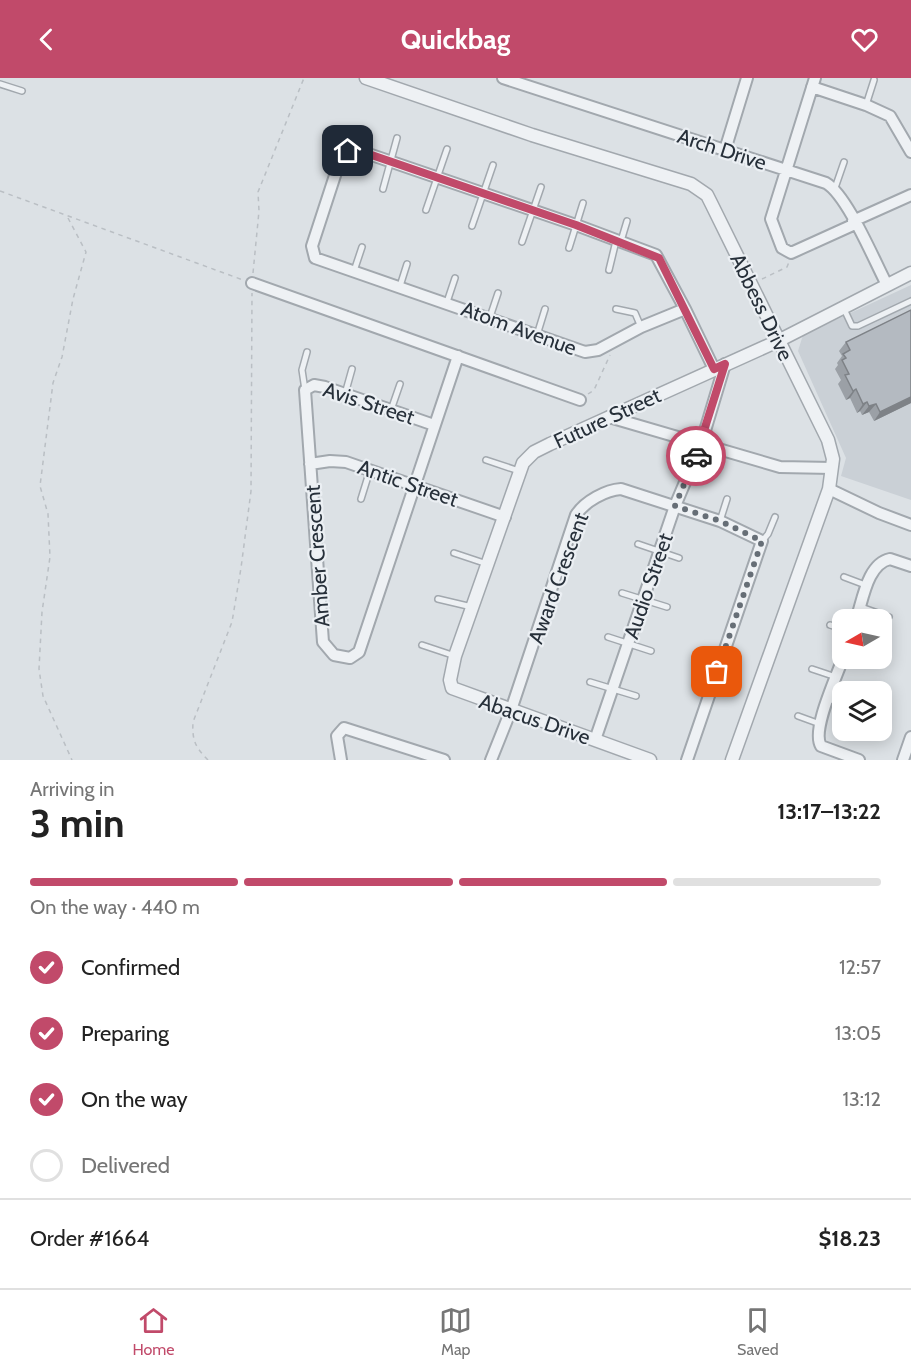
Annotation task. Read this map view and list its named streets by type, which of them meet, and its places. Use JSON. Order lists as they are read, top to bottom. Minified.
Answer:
{"streets":{"street":["Arch Drive","Abbess Drive","Atom Avenue","Avis Street","Future Street","Antic Street","Amber Crescent","Award Crescent","Audio Street","Abacus Drive"]},"crossings":[["Abbess Drive","Future Street"],["Future Street","Antic Street"],["Future Street","Audio Street"],["Future Street","Abacus Drive"],["Antic Street","Amber Crescent"],["Award Crescent","Audio Street"],["Award Crescent","Abacus Drive"],["Audio Street","Abacus Drive"]],"north":"left","page":{"header":"Quickbag","heading":["3 min","Arriving in","13:17–13:22"],"panel":["Order #1664","$18.23"],"bar":"On the way · 440 m","list":[["Confirmed","12:57"],["Preparing","13:05"],["On the way","13:12"],"Delivered"],"tabs":["Home","Map","Saved"]}}
